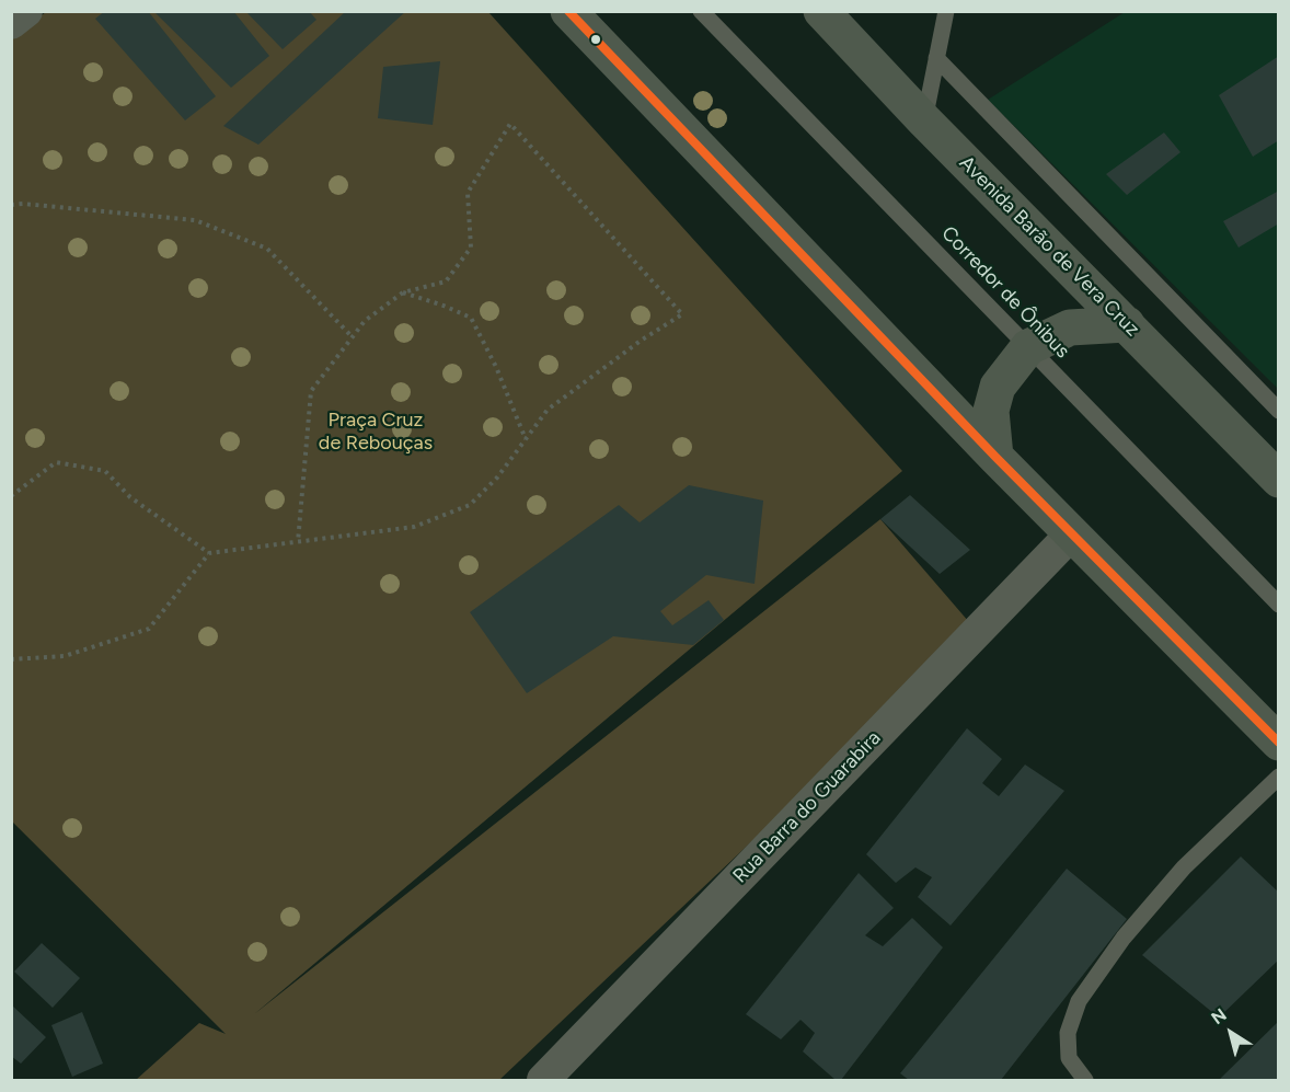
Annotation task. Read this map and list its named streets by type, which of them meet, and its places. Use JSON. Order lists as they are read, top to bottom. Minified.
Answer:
{"streets":{"highway":["Avenida Barão de Vera Cruz"],"street":["Rua Barra do Guarabira"],"lane":["Corredor de Ônibus"]},"parks":["Praça Cruz de Rebouças"],"north":"top left"}
